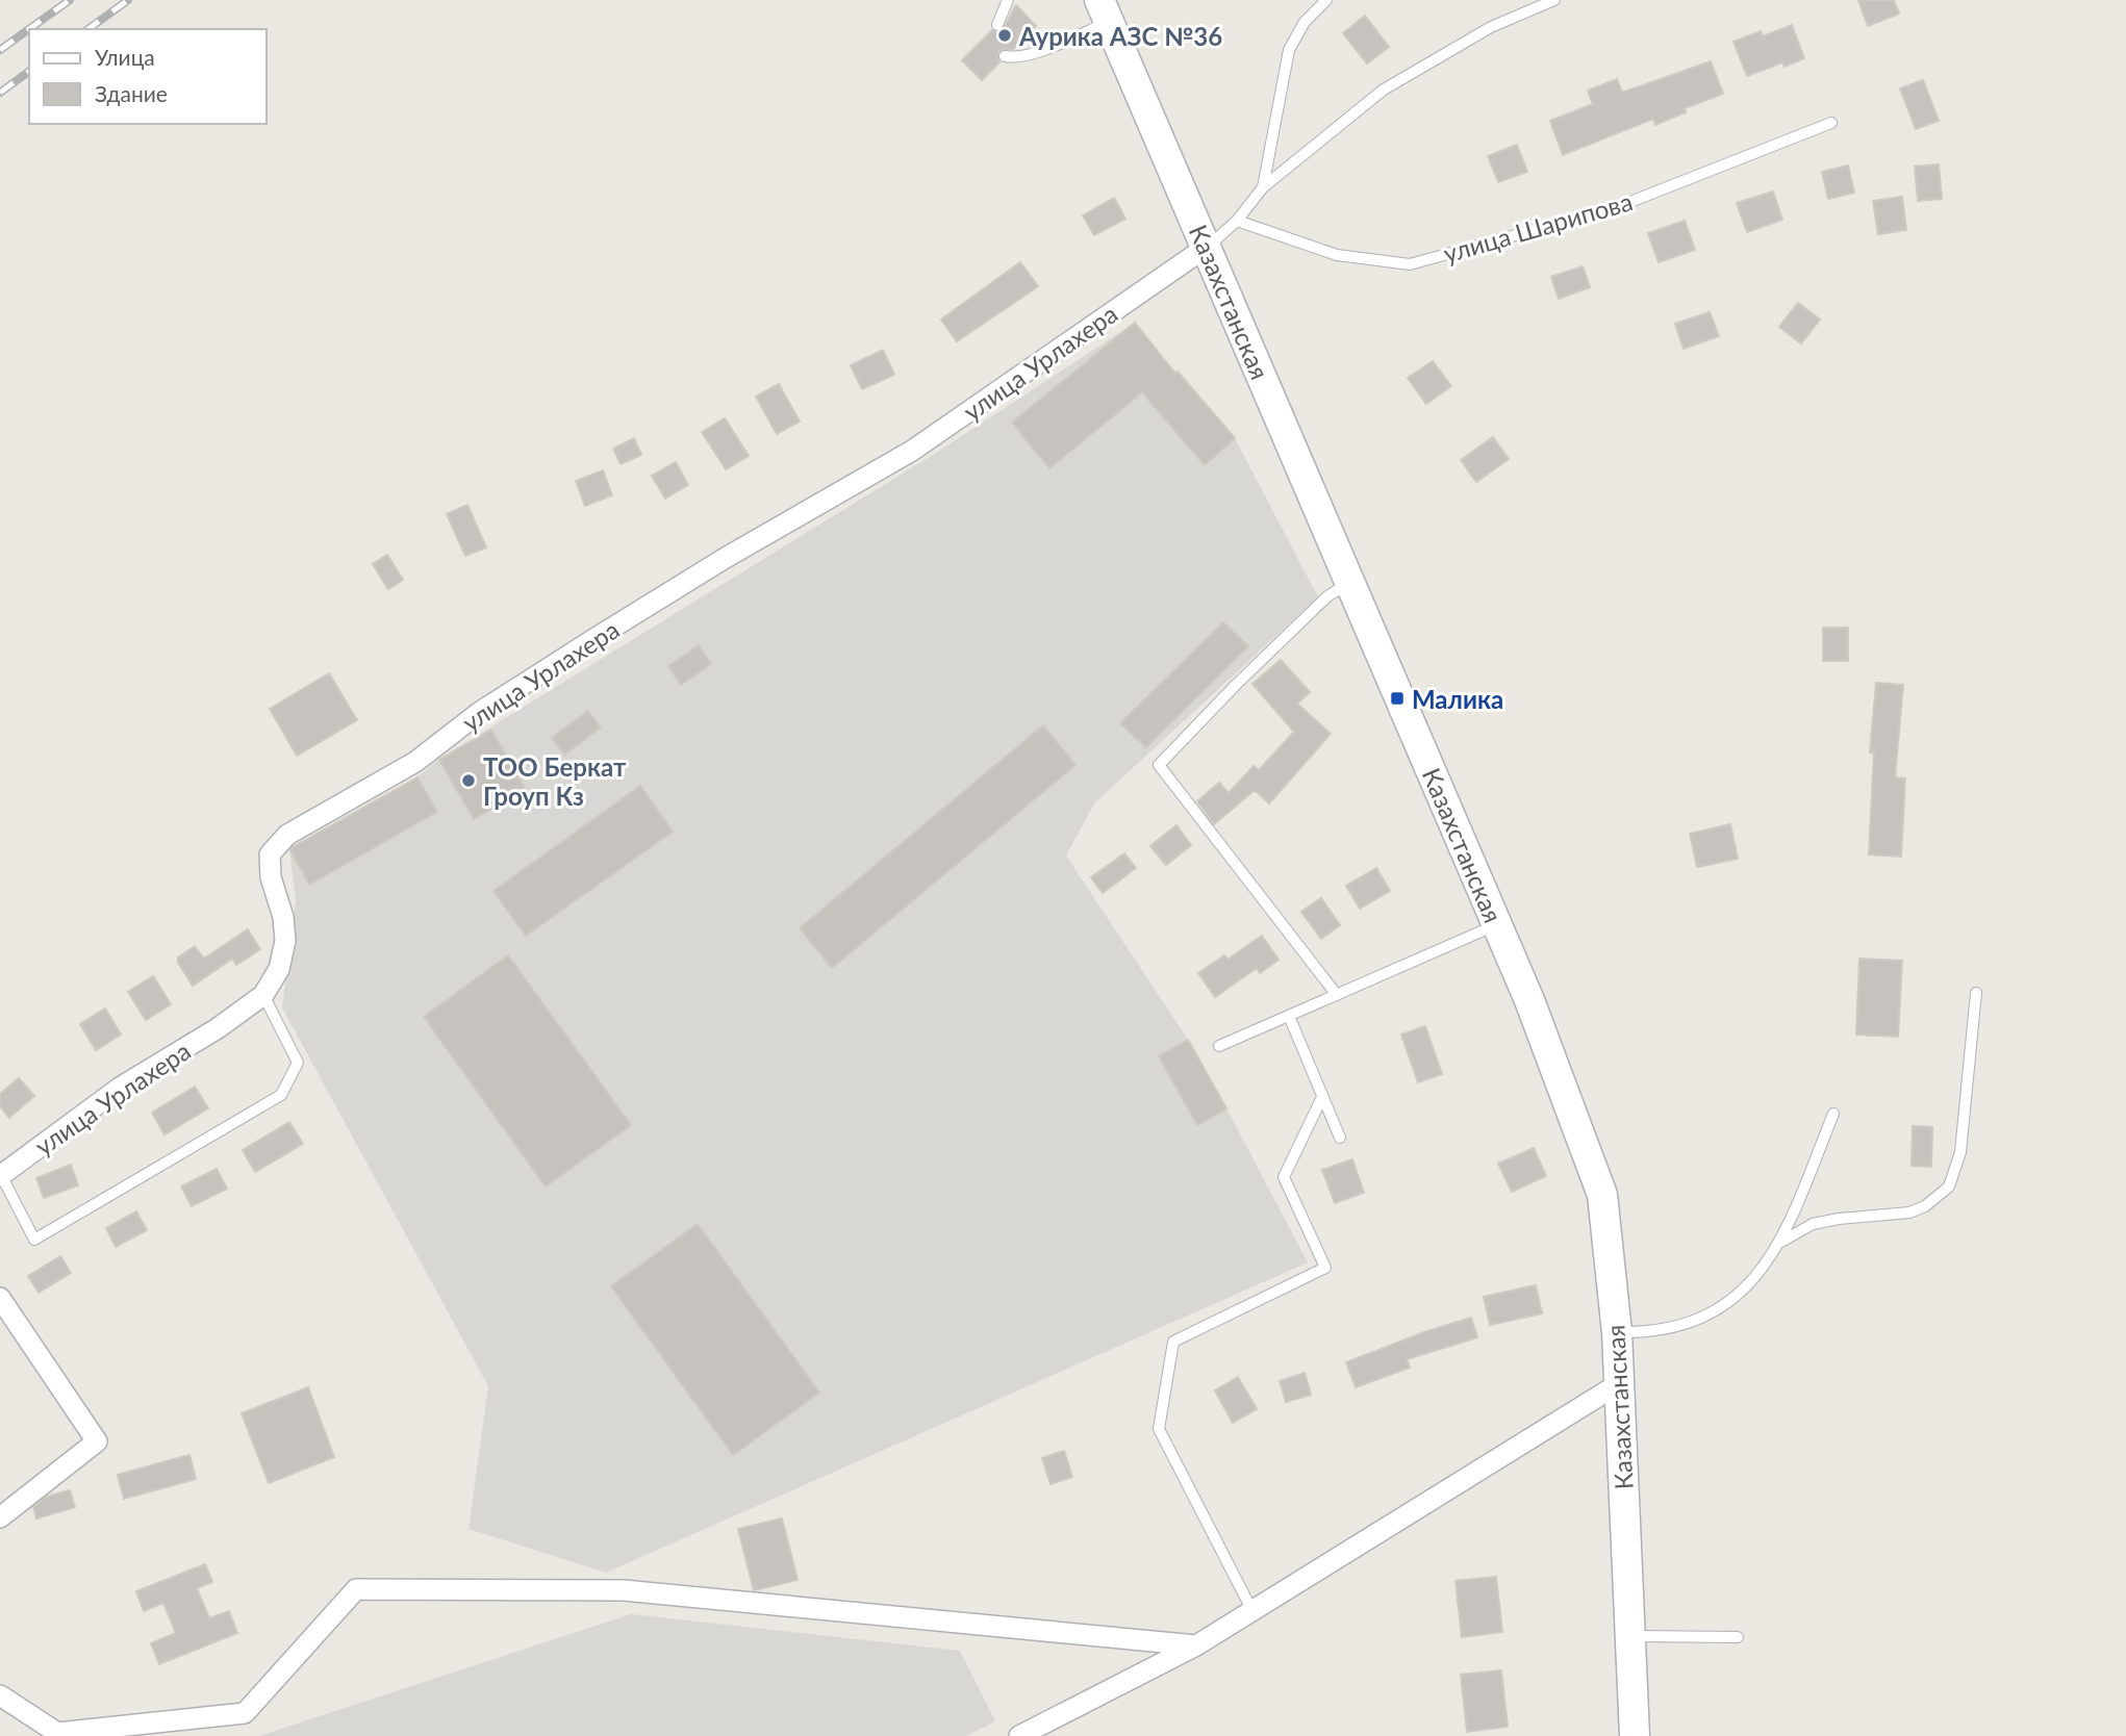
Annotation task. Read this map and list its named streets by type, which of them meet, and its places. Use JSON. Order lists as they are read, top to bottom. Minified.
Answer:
{"streets":{"main road":["Казахстанская"],"street":["улица Урлахера"],"lane":["улица Шарипова"]},"crossings":[["Казахстанская","улица Урлахера"]],"places":{"other":["Аурика АЗС №36","ТОО Беркат Гроуп Кз"],"transit":["Малика"]},"legend":["Улица","Здание"]}
